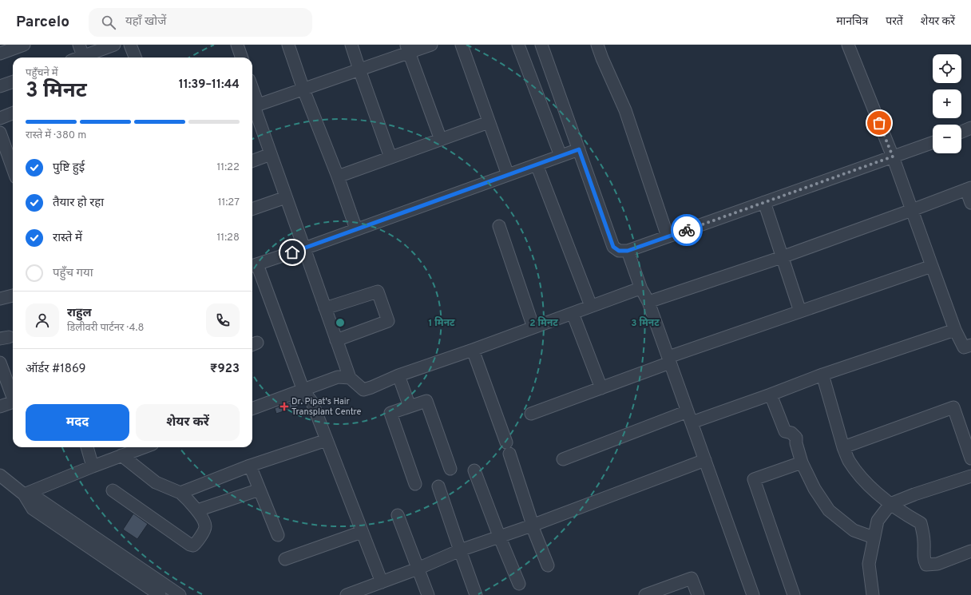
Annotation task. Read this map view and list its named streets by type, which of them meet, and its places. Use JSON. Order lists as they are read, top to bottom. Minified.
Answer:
{"places":{"health":["Dr. Pipat's Hair Transplant Centre"]},"page":{"header":"Parcelo","search":"यहाँ खोजें","nav":["मानचित्र","परतें","शेयर करें"],"map_buttons":["+","−"],"heading":["3 मिनट","पहुँचने में","11:39–11:44"],"panel":["राहुल","डिलीवरी पार्टनर · 4.8","ऑर्डर #1869","₹923"],"bar":"रास्ते में · 380 m","list":[["पुष्टि हुई","11:22"],["तैयार हो रहा","11:27"],["रास्ते में","11:28"],"पहुँच गया"],"buttons":["मदद","शेयर करें"]},"rings":["1 मिनट","2 मिनट","3 मिनट"]}
